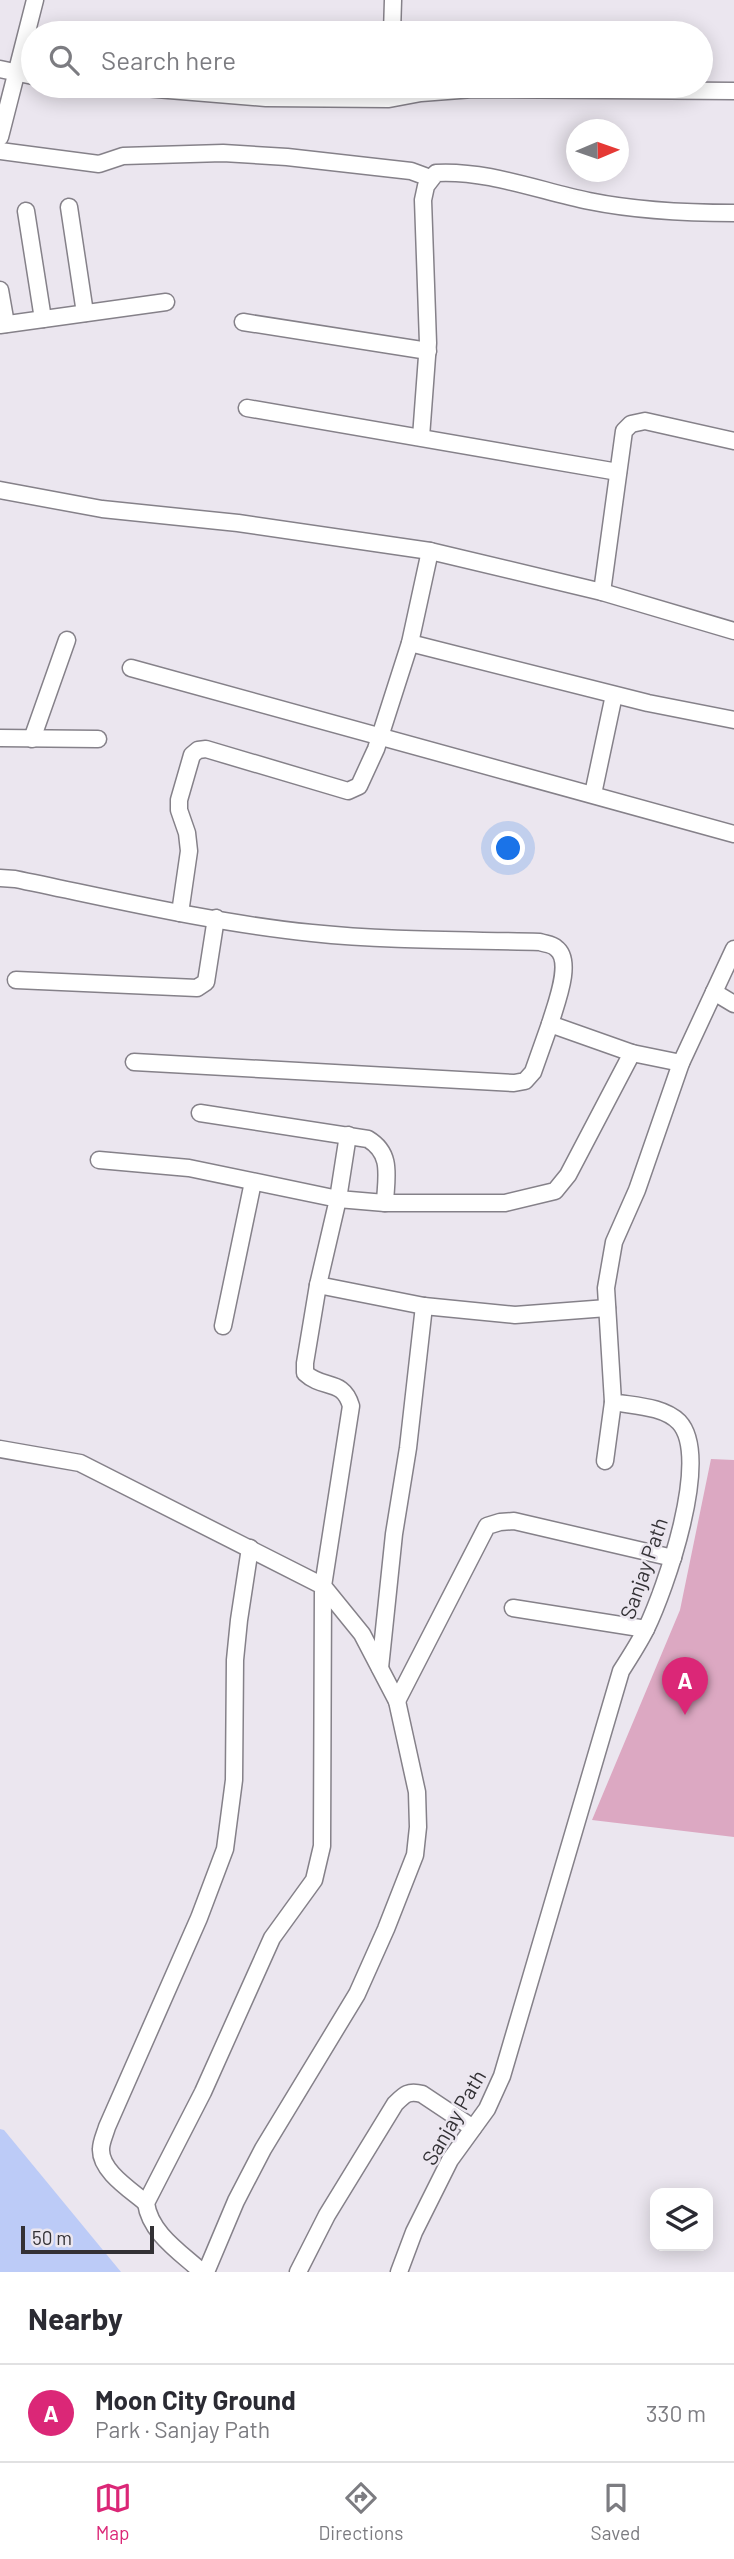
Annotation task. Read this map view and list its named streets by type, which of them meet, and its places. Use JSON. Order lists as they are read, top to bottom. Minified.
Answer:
{"streets":{"street":["Sanjay Path"]},"scale_bar":"50 m","north":"right","page":{"search":"Search here","pins":"A","scale":"50 m","heading":"Nearby","list":[{"mark":"A","name":"Moon City Ground","note":"Park · Sanjay Path","value":"330 m"}],"nav":["Map","Directions","Saved"]}}
